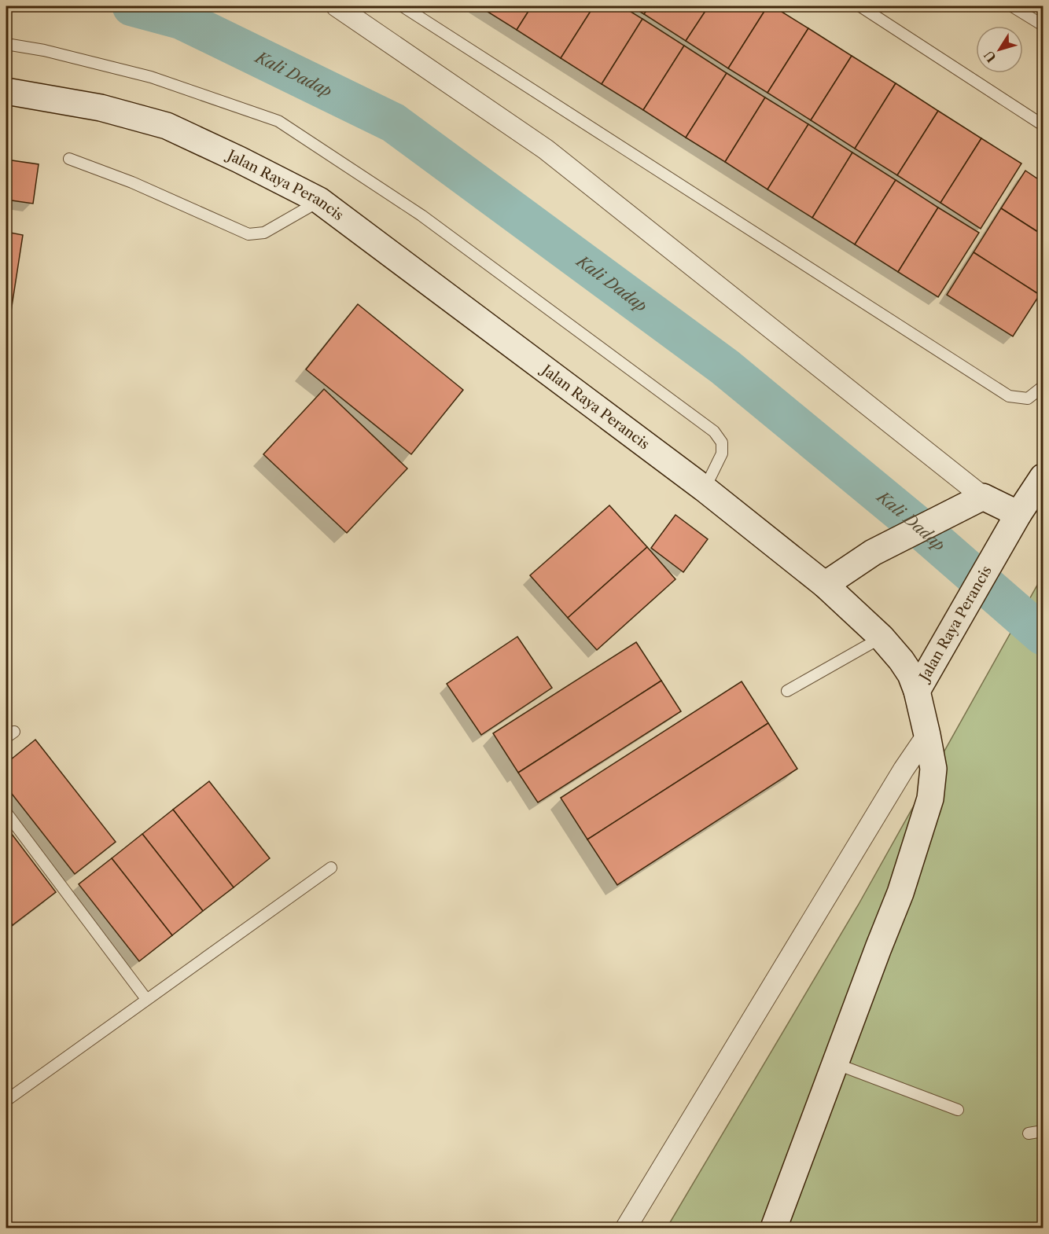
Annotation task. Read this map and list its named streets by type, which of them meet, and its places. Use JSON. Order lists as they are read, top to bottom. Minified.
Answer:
{"streets":{"street":["Jalan Raya Perancis"]},"water":["Kali Dadap"],"north":"bottom left"}
